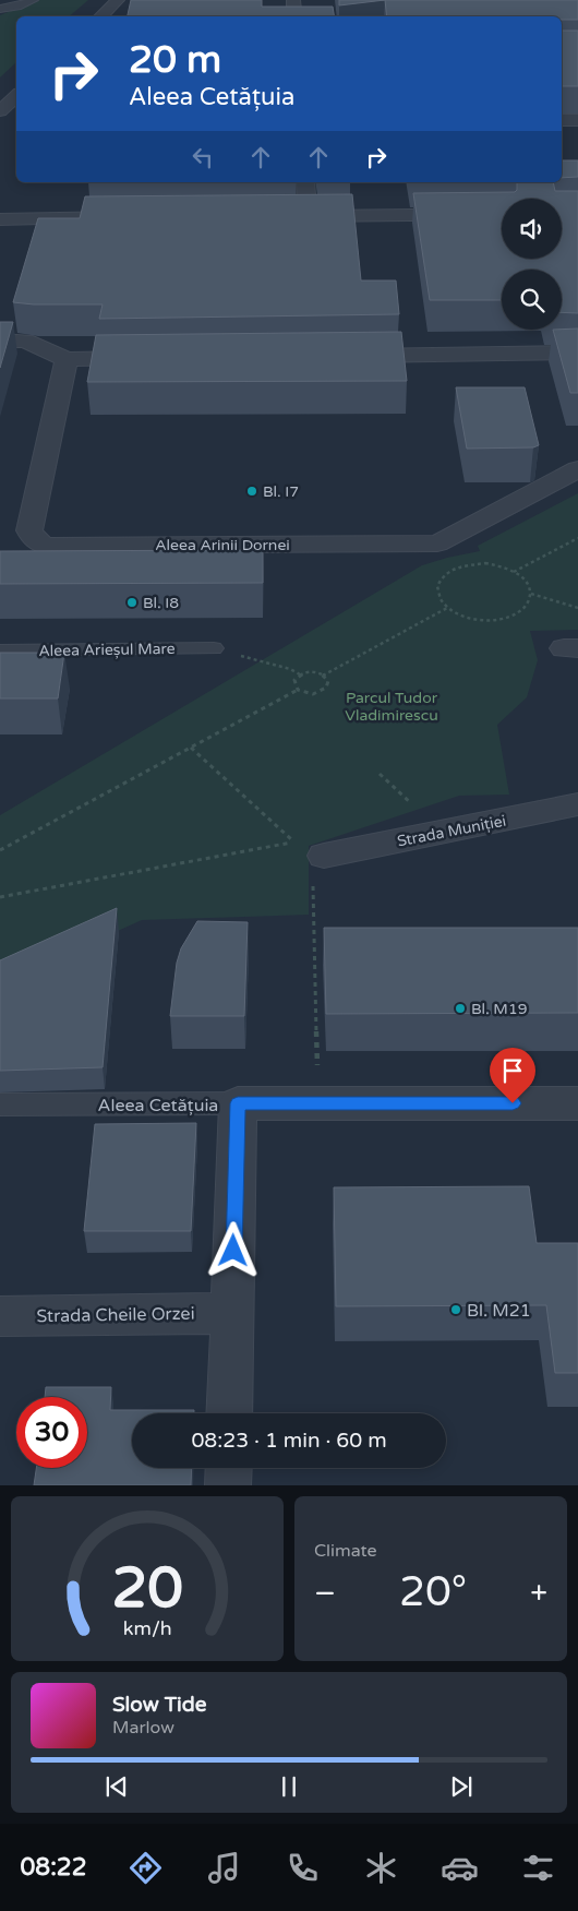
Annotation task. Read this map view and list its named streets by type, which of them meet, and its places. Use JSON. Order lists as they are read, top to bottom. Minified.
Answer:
{"streets":{"street":["Aleea Arinii Dornei","Strada Muniției","Aleea Cetățuia","Strada Cheile Orzei"],"lane":["Aleea Arieșul Mare"]},"parks":["Parcul Tudor Vladimirescu"],"places":["Bl. I7","Bl. I8","Bl. M19","Bl. M21"],"page":{"turn":["20 m","Aleea Cetățuia"],"limit":"30","trip":"08:23 · 1 min · 60 m","tile":"Climate","heat":["−","20°","+"],"song":["Slow Tide","Marlow"],"tabs":"08:22","gauge":["20","km/h"]}}
